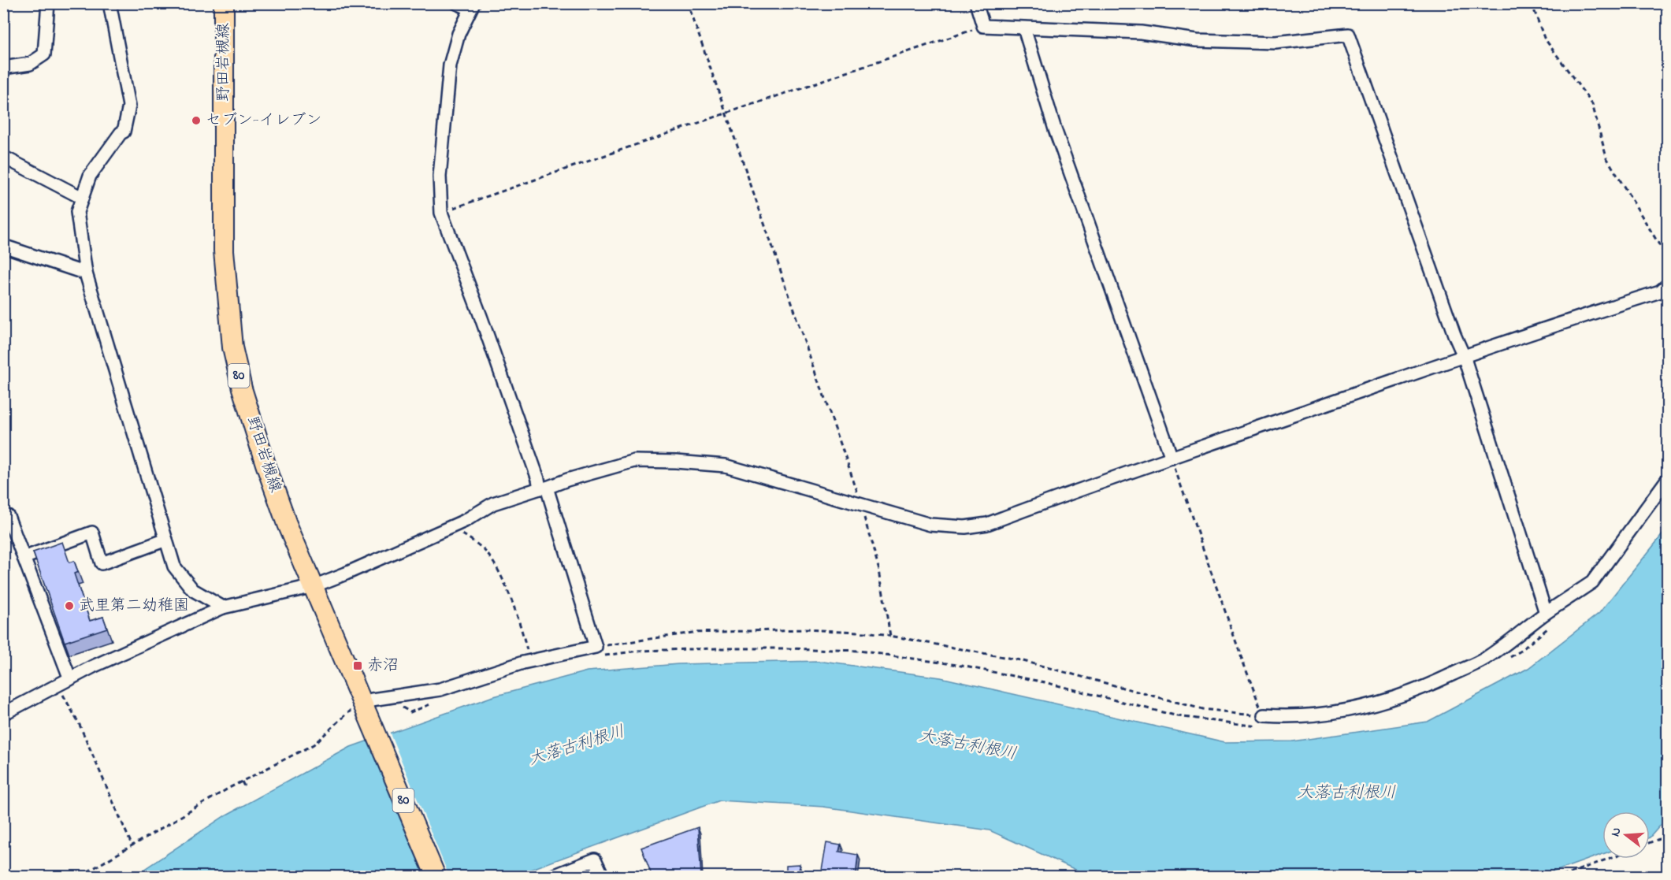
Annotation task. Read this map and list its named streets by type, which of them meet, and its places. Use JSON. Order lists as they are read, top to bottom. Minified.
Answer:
{"streets":{"main road":["野田岩槻線","80"]},"water":["大落古利根川"],"places":{"other":["セブン-イレブン","武里第二幼稚園"],"transit":["赤沼"]},"north":"left"}
